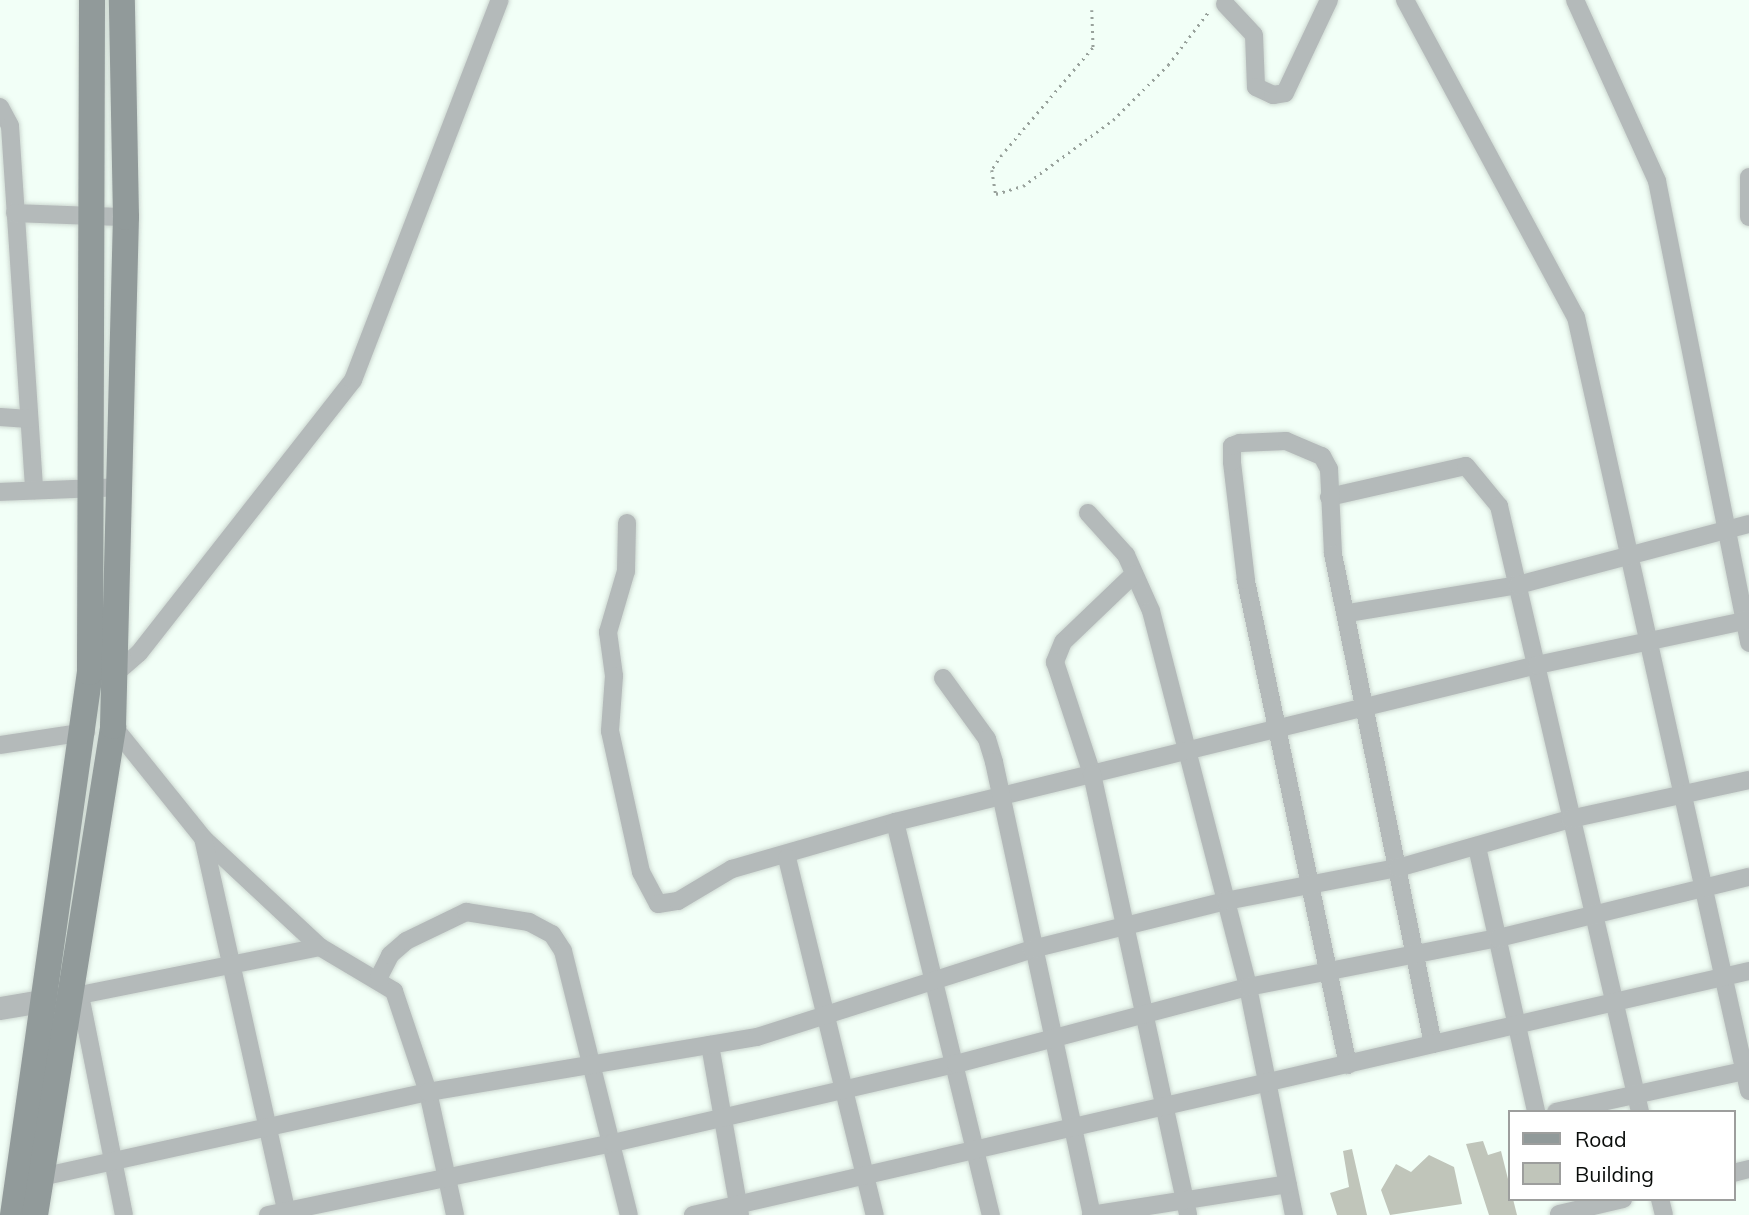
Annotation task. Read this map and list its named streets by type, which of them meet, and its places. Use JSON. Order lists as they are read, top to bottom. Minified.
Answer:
{"legend":["Road","Building"]}
